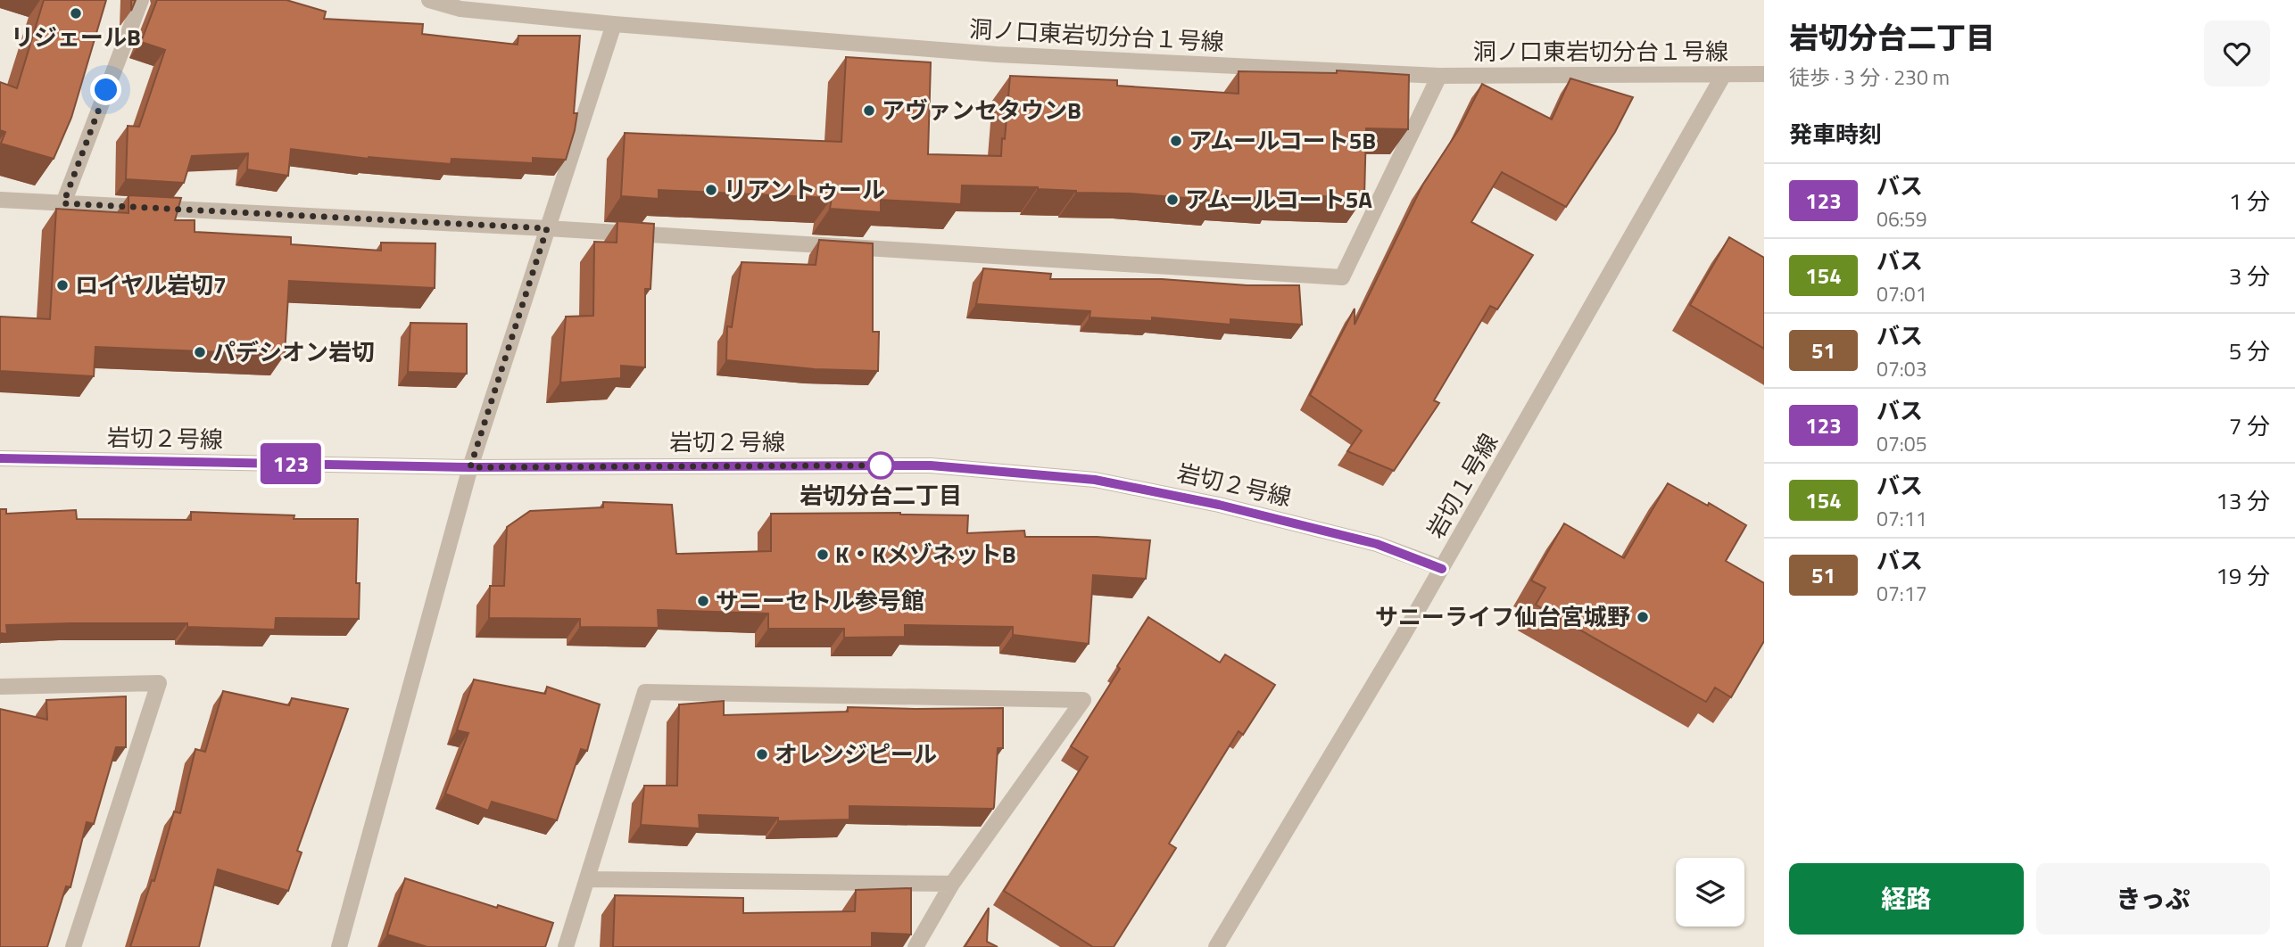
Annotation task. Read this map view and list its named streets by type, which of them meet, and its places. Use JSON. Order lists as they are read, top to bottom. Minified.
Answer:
{"streets":{"street":["洞ノ口東岩切分台１号線","岩切２号線","岩切１号線"]},"crossings":[["洞ノ口東岩切分台１号線","岩切１号線"],["岩切２号線","岩切１号線"]],"places":["リジェールB","アヴァンセタウンB","アムールコート5B","リアントゥール","アムールコート5A","ロイヤル岩切7","パデシオン岩切","岩切分台二丁目","K・KメゾネットB","サニーセトル参号館","サニーライフ仙台宮城野","オレンジピール"],"lines":["bus line 123"],"page":{"on_map":"123","heading":[["岩切分台二丁目","徒歩 · 3 分 · 230 m"],"発車時刻"],"list":[{"mark":"123","name":"バス","note":"06:59","value":"1 分"},{"mark":"154","name":"バス","note":"07:01","value":"3 分"},{"mark":"51","name":"バス","note":"07:03","value":"5 分"},{"mark":"123","name":"バス","note":"07:05","value":"7 分"},{"mark":"154","name":"バス","note":"07:11","value":"13 分"},{"mark":"51","name":"バス","note":"07:17","value":"19 分"}],"buttons":["経路","きっぷ"]}}
